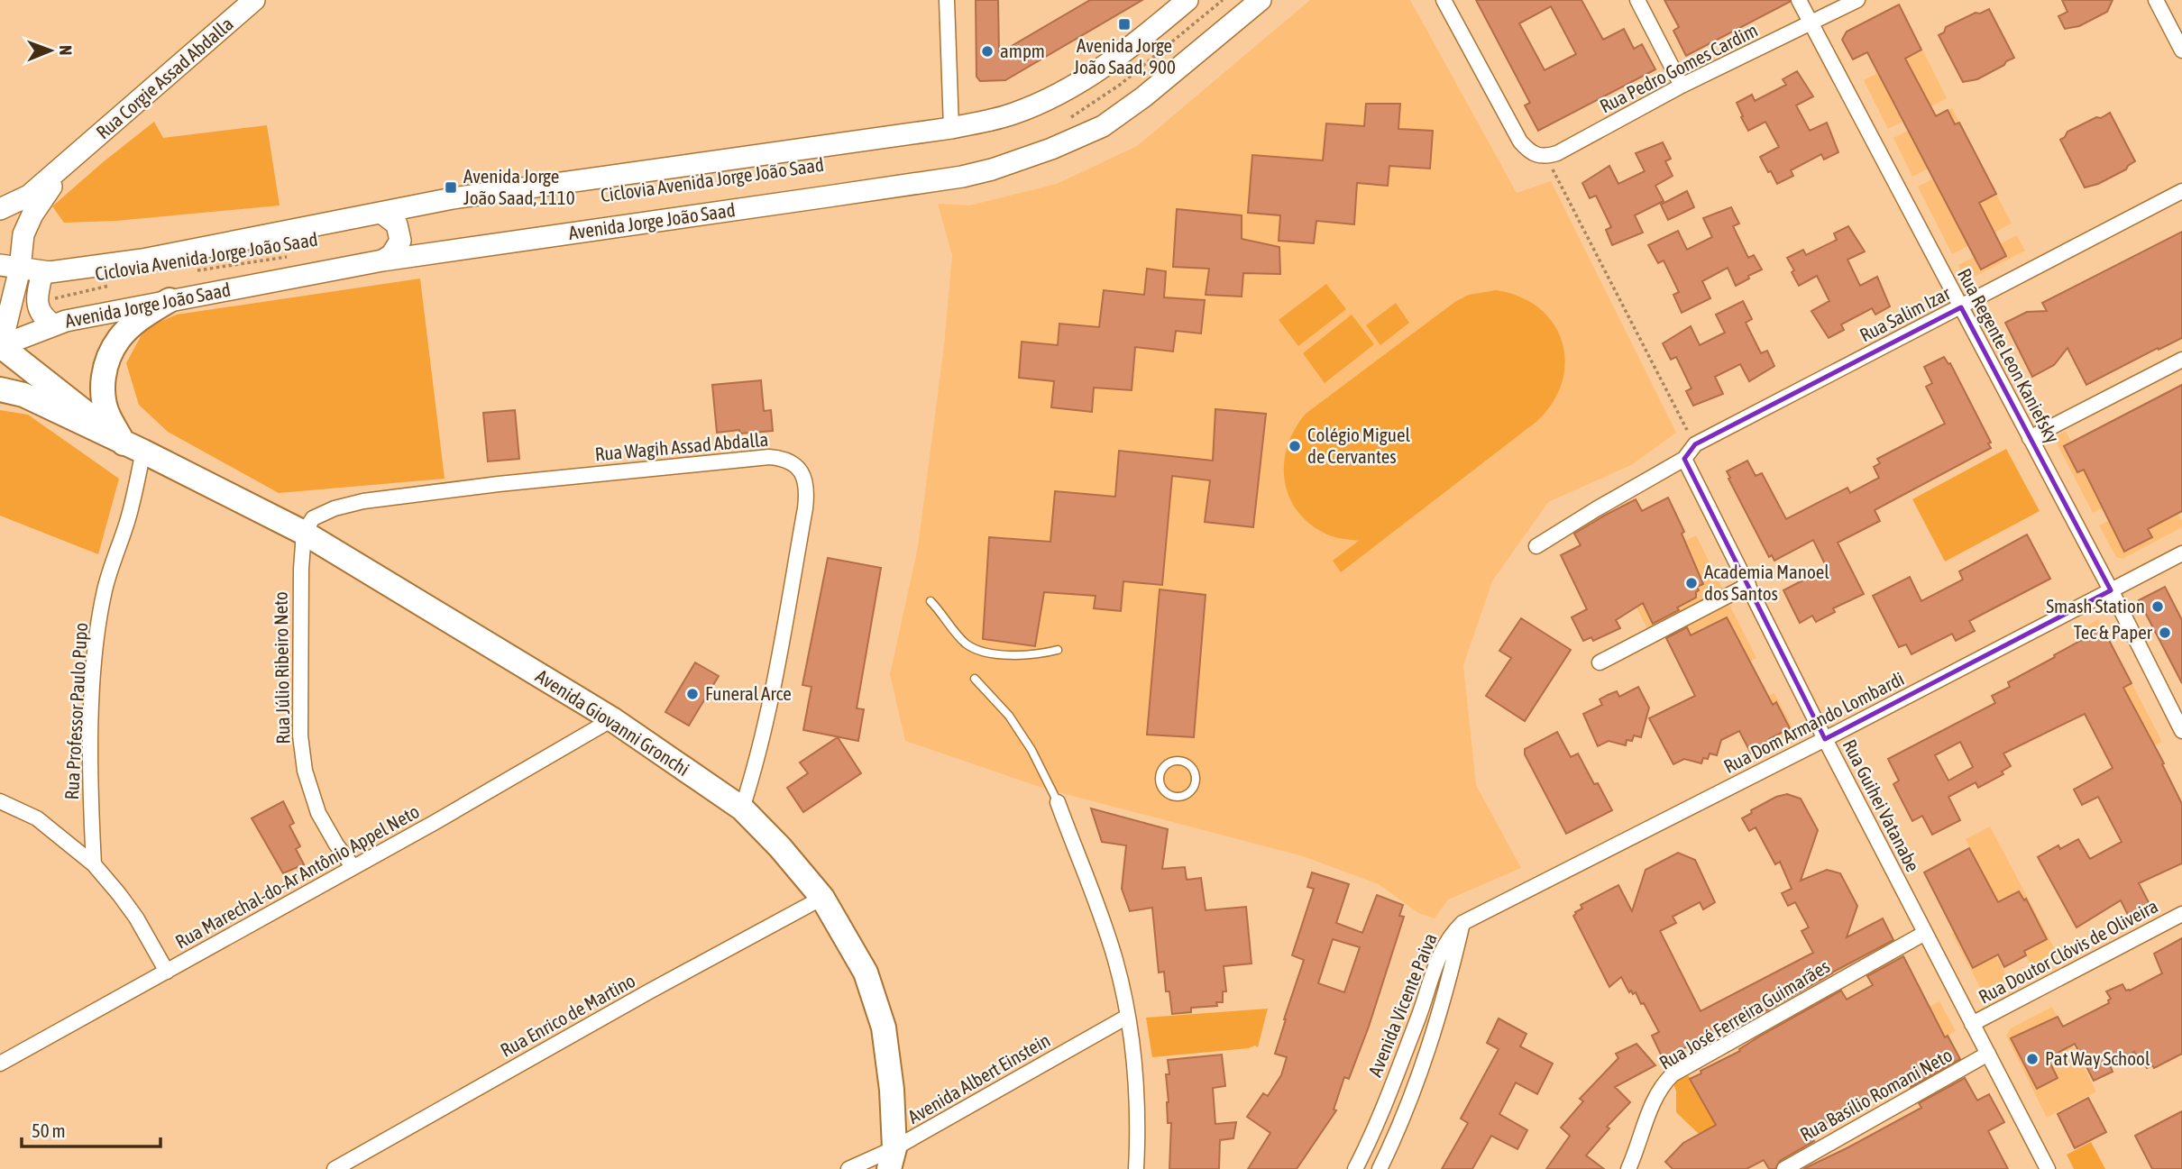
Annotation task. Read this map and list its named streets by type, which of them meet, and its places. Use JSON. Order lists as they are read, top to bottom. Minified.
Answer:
{"streets":{"main road":["Rua Corgie Assad Abdalla","Avenida Jorge João Saad","Avenida Giovanni Gronchi"],"street":["Rua Pedro Gomes Cardim","Rua Salim Izar","Rua Regente Leon Kaniefsky","Rua Wagih Assad Abdalla","Rua Júlio Ribeiro Neto","Rua Professor Paulo Pupo","Rua Dom Armando Lombardi","Rua Guihei Vatanabe","Rua Marechal-do-Ar Antônio Appel Neto","Rua Doutor Clóvis de Oliveira","Avenida Vicente Paiva","Rua José Ferreira Guimarães","Rua Enrico de Martino","Avenida Albert Einstein","Rua Basílio Romani Neto"],"path":["Ciclovia Avenida Jorge João Saad"]},"crossings":[["Rua Pedro Gomes Cardim","Rua Regente Leon Kaniefsky"],["Rua Corgie Assad Abdalla","Avenida Jorge João Saad"],["Rua Corgie Assad Abdalla","Avenida Giovanni Gronchi"],["Avenida Jorge João Saad","Avenida Giovanni Gronchi"],["Rua Salim Izar","Rua Regente Leon Kaniefsky"],["Rua Salim Izar","Rua Guihei Vatanabe"],["Rua Regente Leon Kaniefsky","Rua Dom Armando Lombardi"],["Rua Wagih Assad Abdalla","Rua Júlio Ribeiro Neto"],["Rua Wagih Assad Abdalla","Avenida Giovanni Gronchi"],["Rua Júlio Ribeiro Neto","Avenida Giovanni Gronchi"],["Rua Júlio Ribeiro Neto","Rua Marechal-do-Ar Antônio Appel Neto"],["Rua Professor Paulo Pupo","Avenida Giovanni Gronchi"],["Avenida Giovanni Gronchi","Rua Marechal-do-Ar Antônio Appel Neto"],["Avenida Giovanni Gronchi","Rua Enrico de Martino"],["Avenida Giovanni Gronchi","Avenida Albert Einstein"],["Rua Dom Armando Lombardi","Rua Guihei Vatanabe"],["Rua Dom Armando Lombardi","Avenida Vicente Paiva"],["Rua Guihei Vatanabe","Rua Doutor Clóvis de Oliveira"],["Rua Guihei Vatanabe","Rua José Ferreira Guimarães"],["Rua Guihei Vatanabe","Rua Basílio Romani Neto"]],"places":{"transit":["Avenida Jorge João Saad, 900","Avenida Jorge João Saad, 1110"],"other":["ampm","Colégio Miguel de Cervantes","Academia Manoel dos Santos","Smash Station","Tec & Paper","Funeral Arce","Pat Way School"]},"scale_bar":"50 m","north":"right"}
